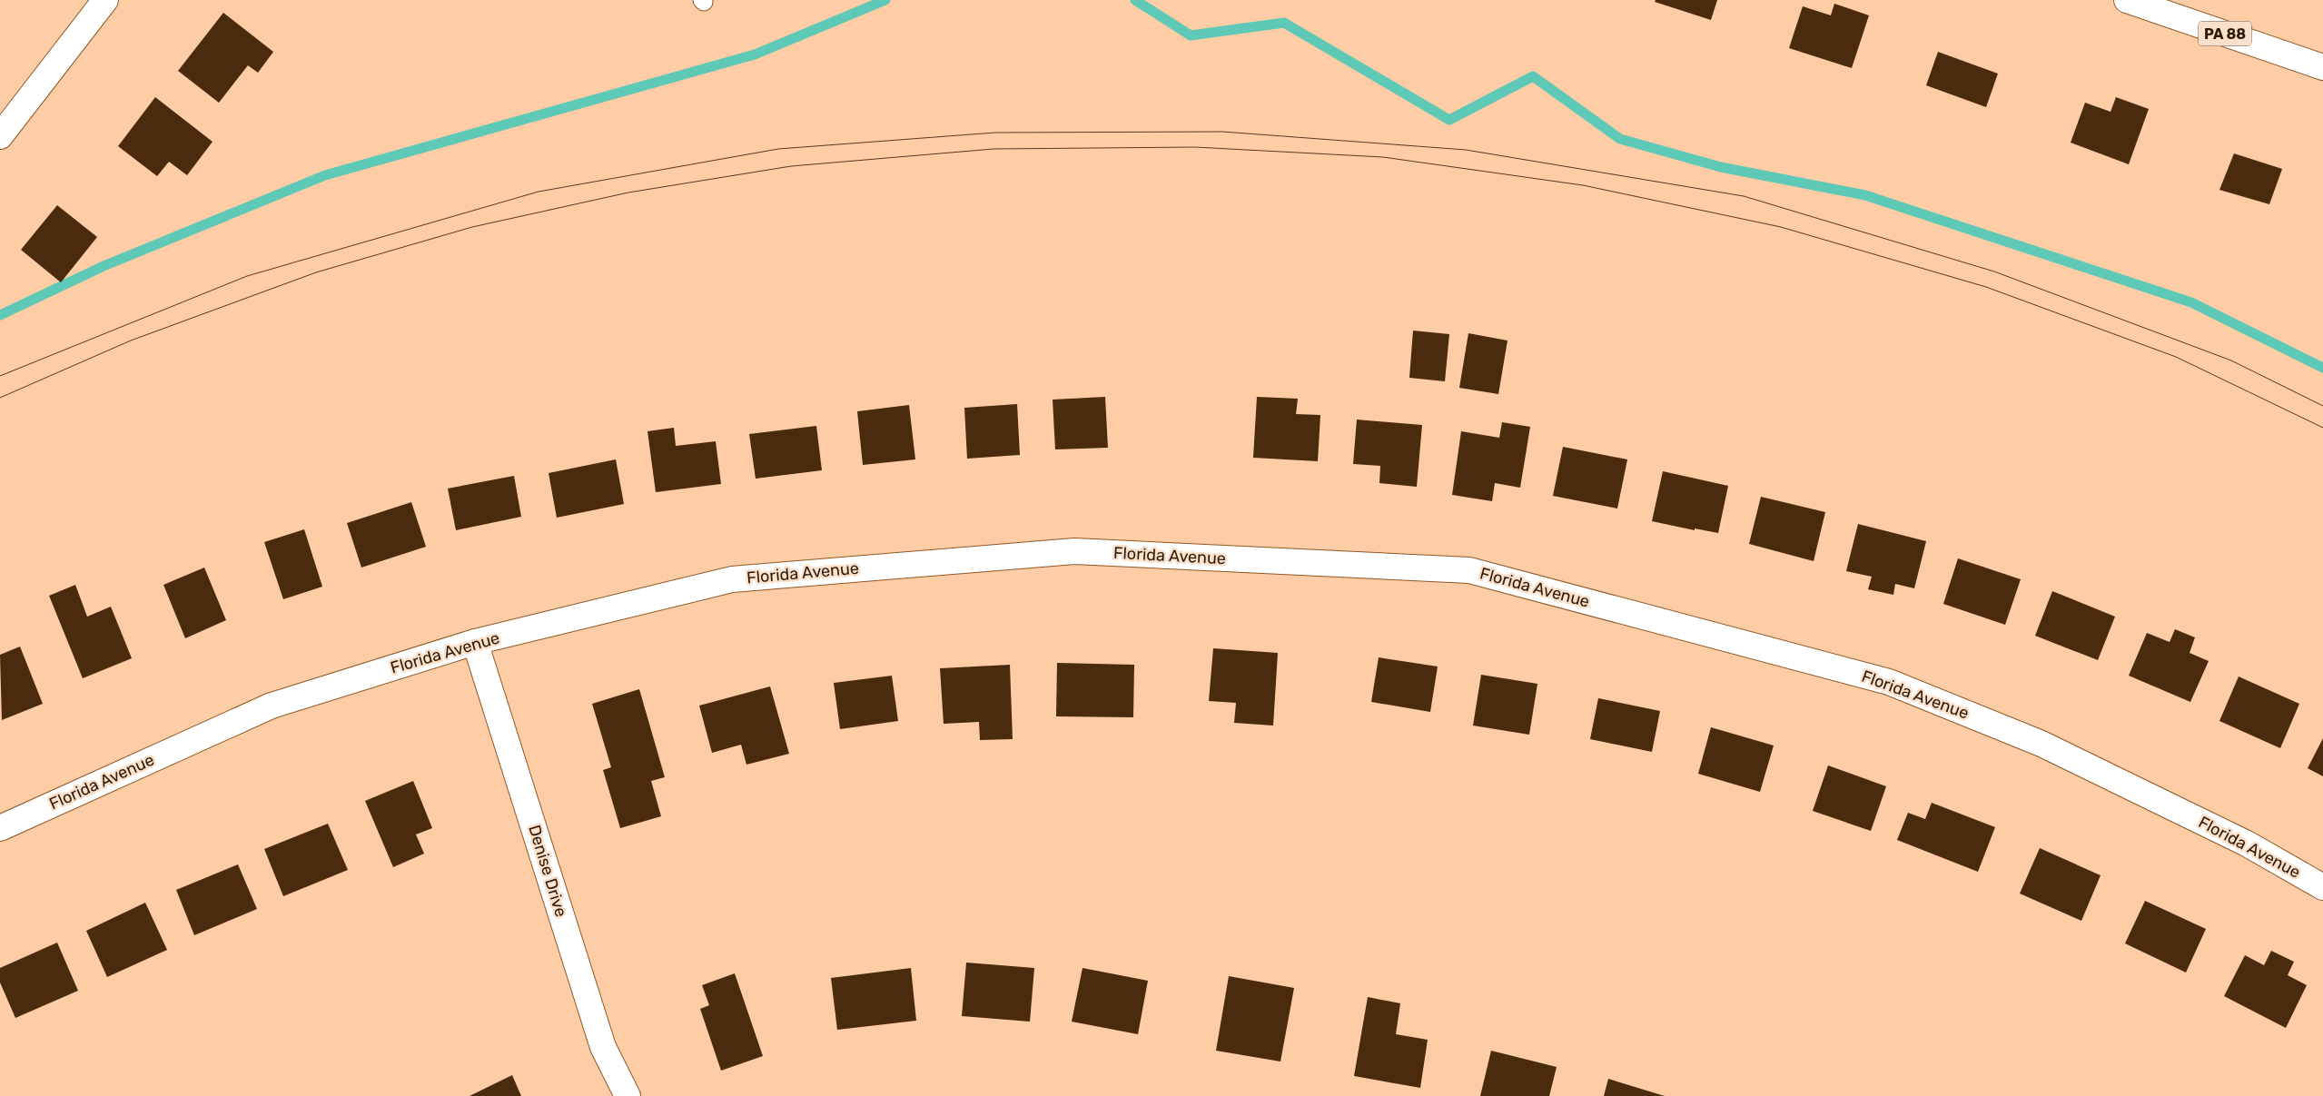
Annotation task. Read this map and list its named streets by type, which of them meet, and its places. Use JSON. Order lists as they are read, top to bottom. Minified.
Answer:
{"streets":{"street":["PA 88","Florida Avenue","Denise Drive"]},"crossings":[["Florida Avenue","Denise Drive"]]}
